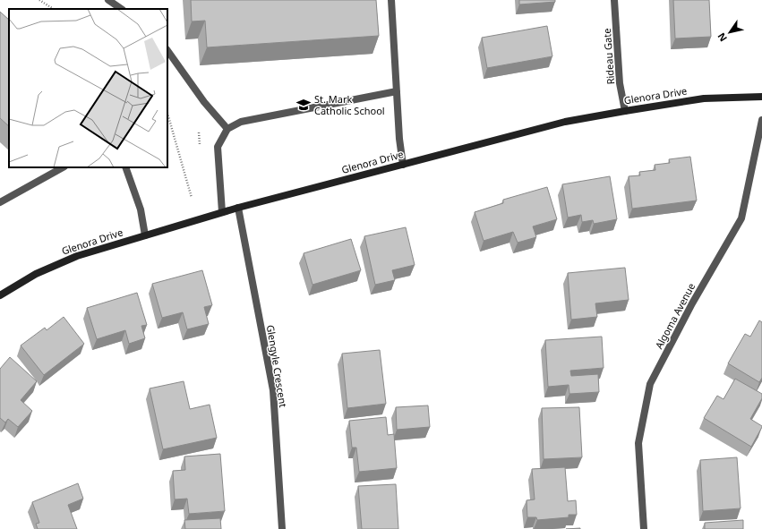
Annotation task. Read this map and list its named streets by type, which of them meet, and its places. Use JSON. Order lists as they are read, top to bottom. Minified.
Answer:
{"streets":{"street":["Rideau Gate","Glenora Drive","Algoma Avenue","Glengyle Crescent"]},"crossings":[["Rideau Gate","Glenora Drive"],["Glenora Drive","Glengyle Crescent"]],"places":{"school or university":["St. Mark Catholic School"]},"north":"bottom left"}
